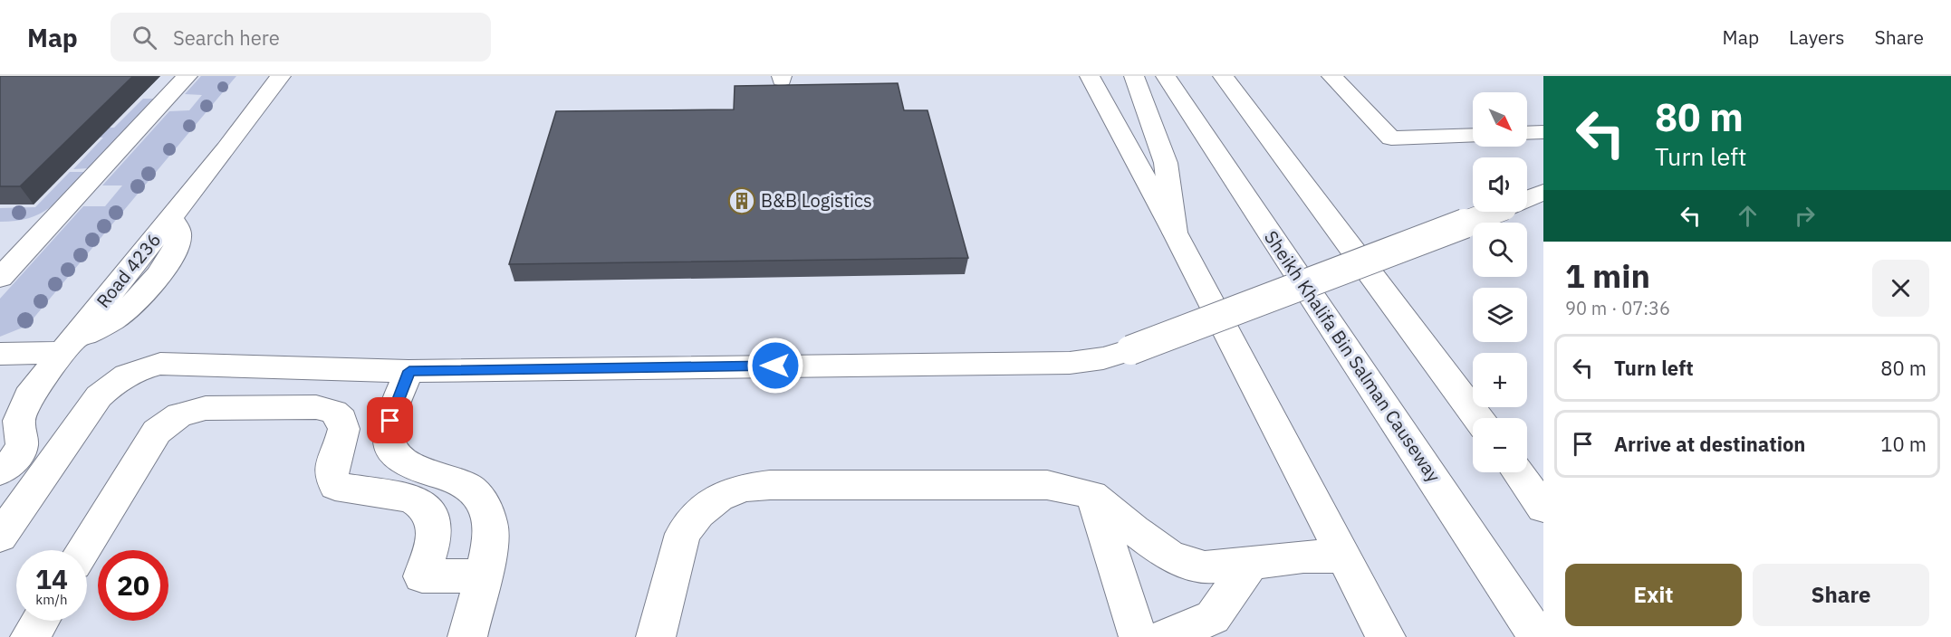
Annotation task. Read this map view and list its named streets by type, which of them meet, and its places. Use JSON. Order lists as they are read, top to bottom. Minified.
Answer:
{"streets":{"main road":["Road 4236","Sheikh Khalifa Bin Salman Causeway"]},"places":{"building":["B&B Logistics"]},"north":"bottom right","page":{"header":"Map","search":"Search here","nav":["Map","Layers","Share"],"turn":["80 m","Turn left"],"map_buttons":["+","−"],"heading":["1 min","90 m · 07:36"],"list":[{"name":"Turn left","value":"80 m"},{"name":"Arrive at destination","value":"10 m"}],"speed":"14 km/h","limit":"20","buttons":["Exit","Share"]}}
